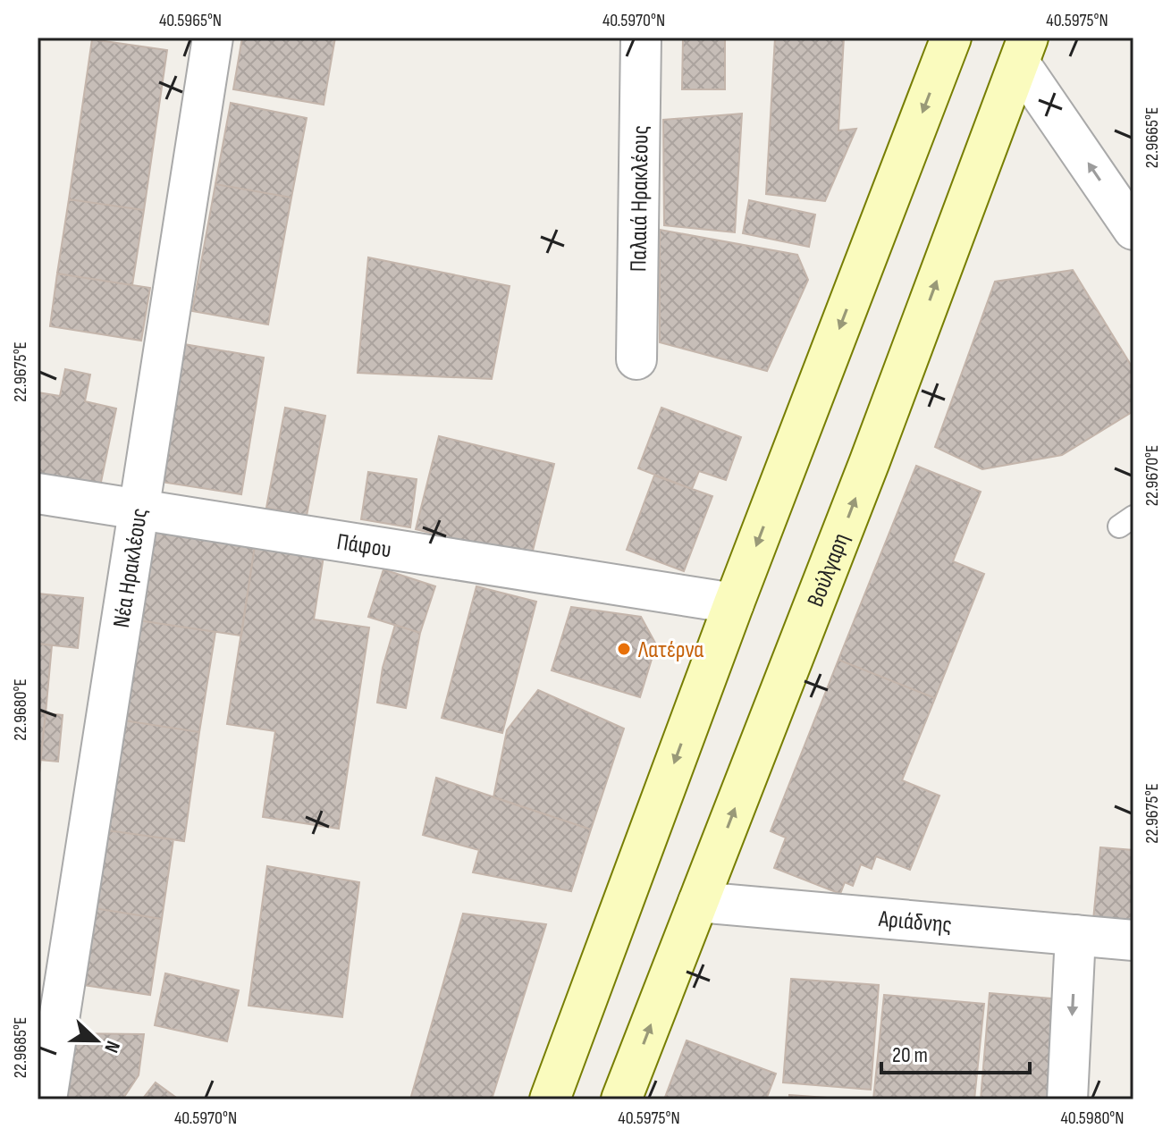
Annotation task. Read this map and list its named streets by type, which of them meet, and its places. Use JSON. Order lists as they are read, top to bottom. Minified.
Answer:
{"streets":{"main road":["Βούλγαρη"],"street":["Παλαιά Ηρακλέους","Πάφου","Νέα Ηρακλέους","Αριάδνης"]},"crossings":[["Πάφου","Νέα Ηρακλέους"],["Βούλγαρη","Αριάδνης"]],"places":["Λατέρνα"],"scale_bar":"20 m","north":"right","coordinates":["40.5965°N","40.5970°N","40.5975°N","22.9665°E","22.9675°E","22.9670°E","22.9680°E","22.9685°E","40.5980°N"]}
